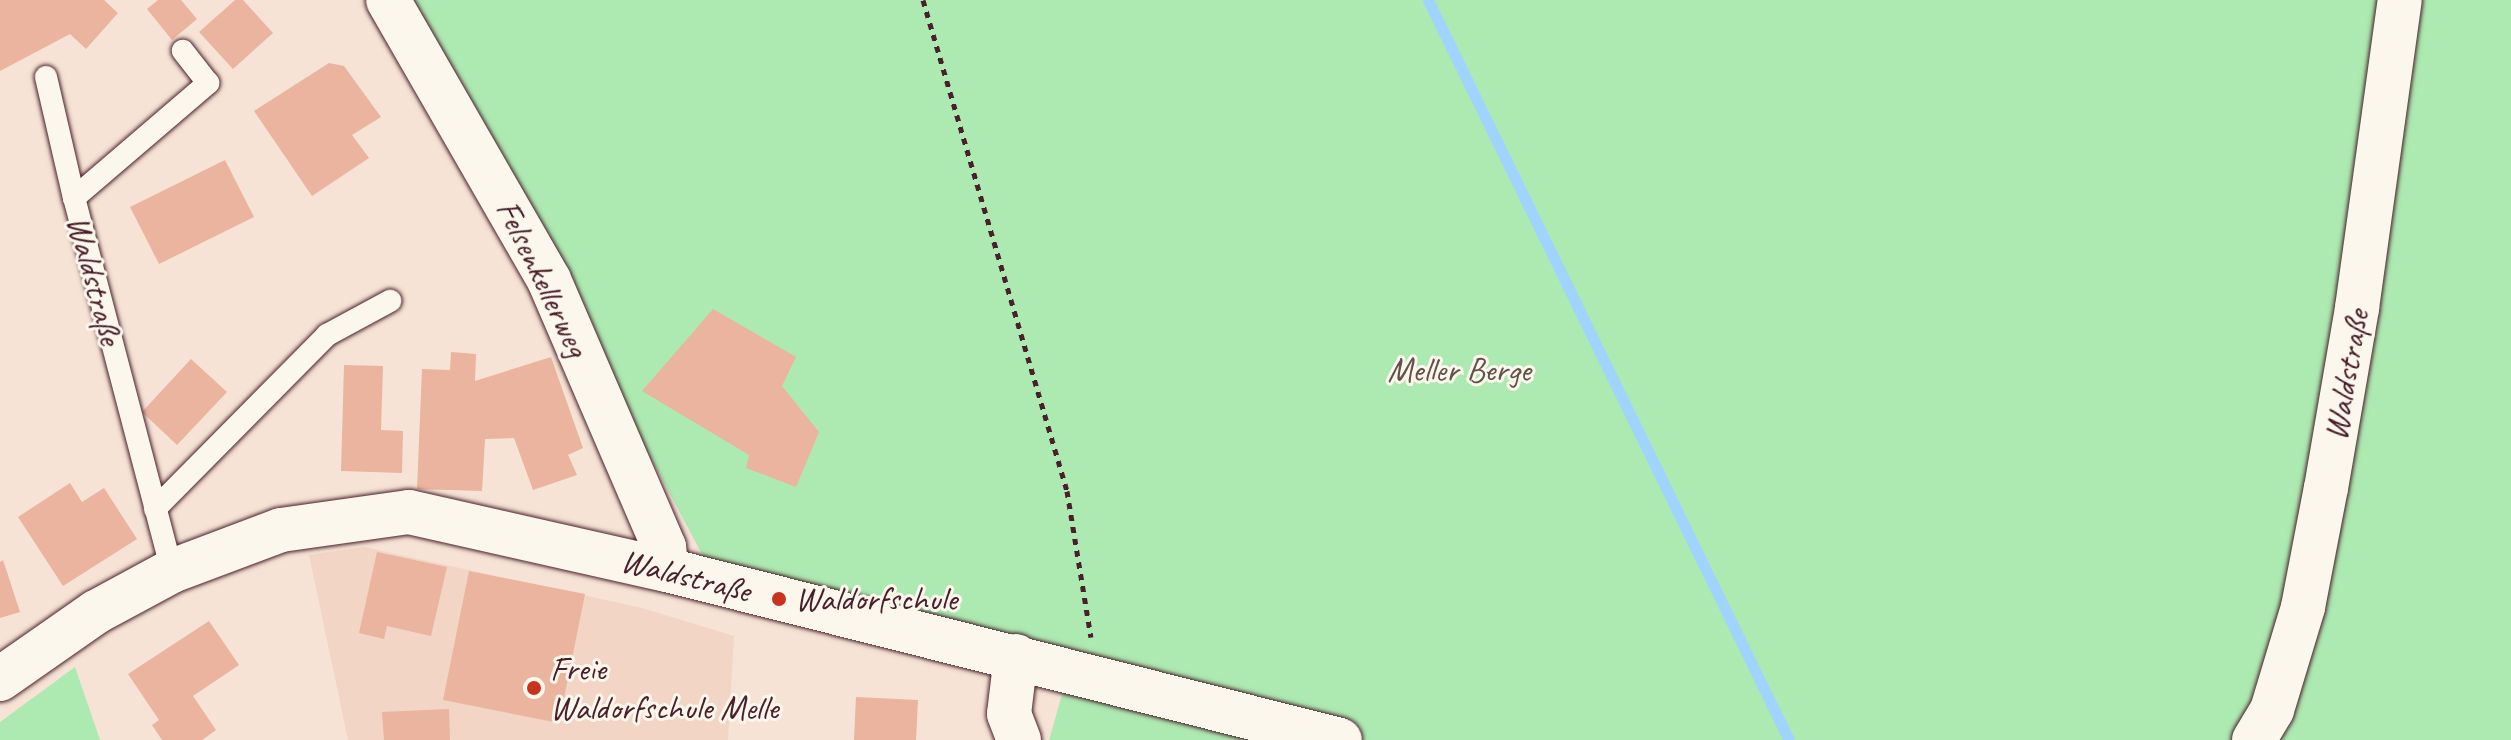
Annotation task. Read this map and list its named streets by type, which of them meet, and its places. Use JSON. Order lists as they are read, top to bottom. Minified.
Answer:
{"streets":{"street":["Felsenkellerweg","Waldstraße"]},"crossings":[["Felsenkellerweg","Waldstraße"]],"parks":["Meller Berge"],"places":["Waldorfschule","Freie Waldorfschule Melle"]}
